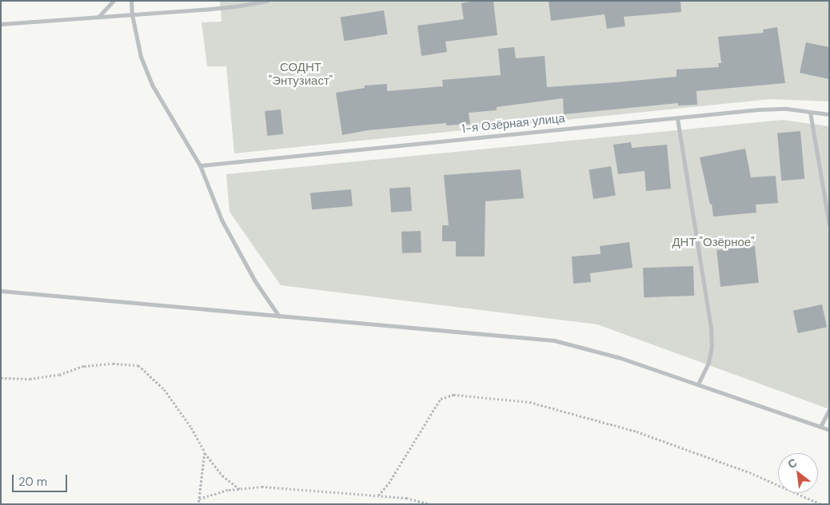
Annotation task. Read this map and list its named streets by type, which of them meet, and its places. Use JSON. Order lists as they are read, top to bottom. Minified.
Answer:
{"streets":{"street":["1-я Озёрная улица"]},"parks":["СОДНТ \"Энтузиаст\"","ДНТ \"Озёрное\""],"scale_bar":"20 m","north":"top left"}
